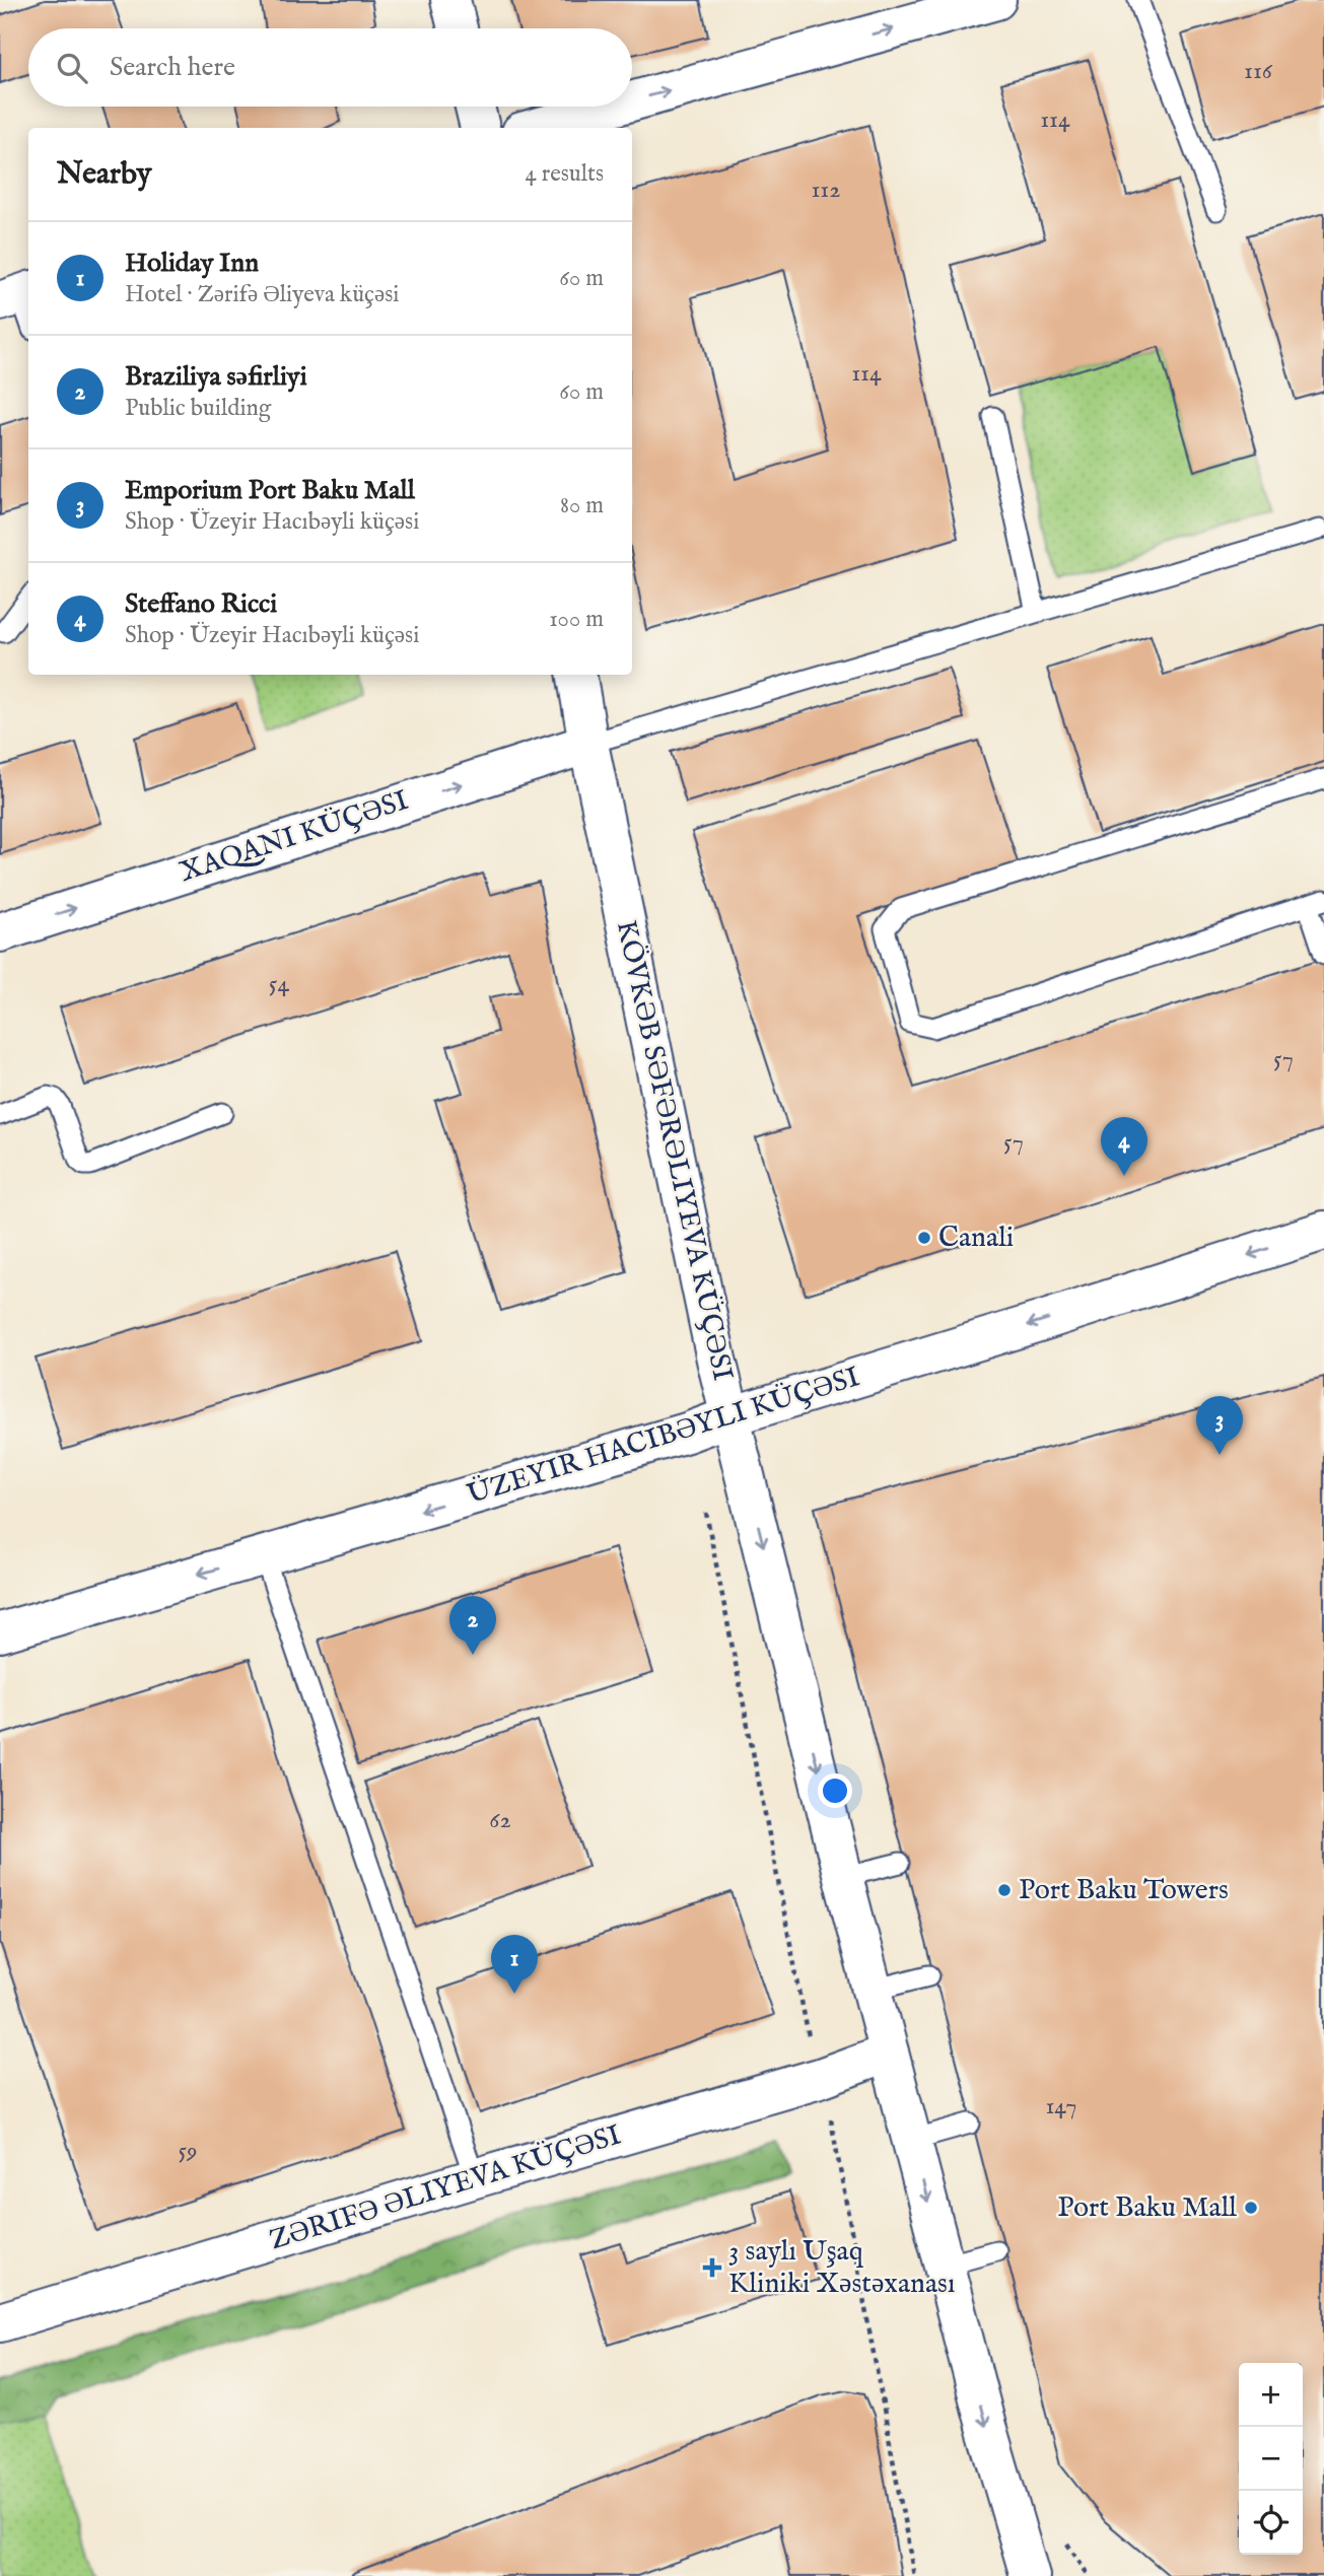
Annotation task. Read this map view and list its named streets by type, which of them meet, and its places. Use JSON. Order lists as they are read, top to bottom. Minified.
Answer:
{"streets":{"main road":["XAQANI KÜÇƏSI","KÖVKƏB SƏFƏRƏLIYEVA KÜÇƏSI","ZƏRIFƏ ƏLIYEVA KÜÇƏSI"]},"crossings":[["XAQANI KÜÇƏSI","KÖVKƏB SƏFƏRƏLIYEVA KÜÇƏSI"],["KÖVKƏB SƏFƏRƏLIYEVA KÜÇƏSI","ZƏRIFƏ ƏLIYEVA KÜÇƏSI"]],"one_way":["XAQANI KÜÇƏSI","KÖVKƏB SƏFƏRƏLIYEVA KÜÇƏSI"],"places":{"other":["Canali","Port Baku Towers","Port Baku Mall"],"health":["3 saylı Uşaq Kliniki Xəstəxanası"]},"house_numbers":["116","114","112","114","54","57","57","62","147","59"],"page":{"search":"Search here","heading":["Nearby","4 results"],"list":[{"mark":"1","name":"Holiday Inn","note":"Hotel · Zərifə Əliyeva küçəsi","value":"60 m"},{"mark":"2","name":"Braziliya səfirliyi","note":"Public building","value":"60 m"},{"mark":"3","name":"Emporium Port Baku Mall","note":"Shop · Üzeyir Hacıbəyli küçəsi","value":"80 m"},{"mark":"4","name":"Steffano Ricci","note":"Shop · Üzeyir Hacıbəyli küçəsi","value":"100 m"}],"pins":["4","3","2","1"],"map_buttons":["+","−"]}}
